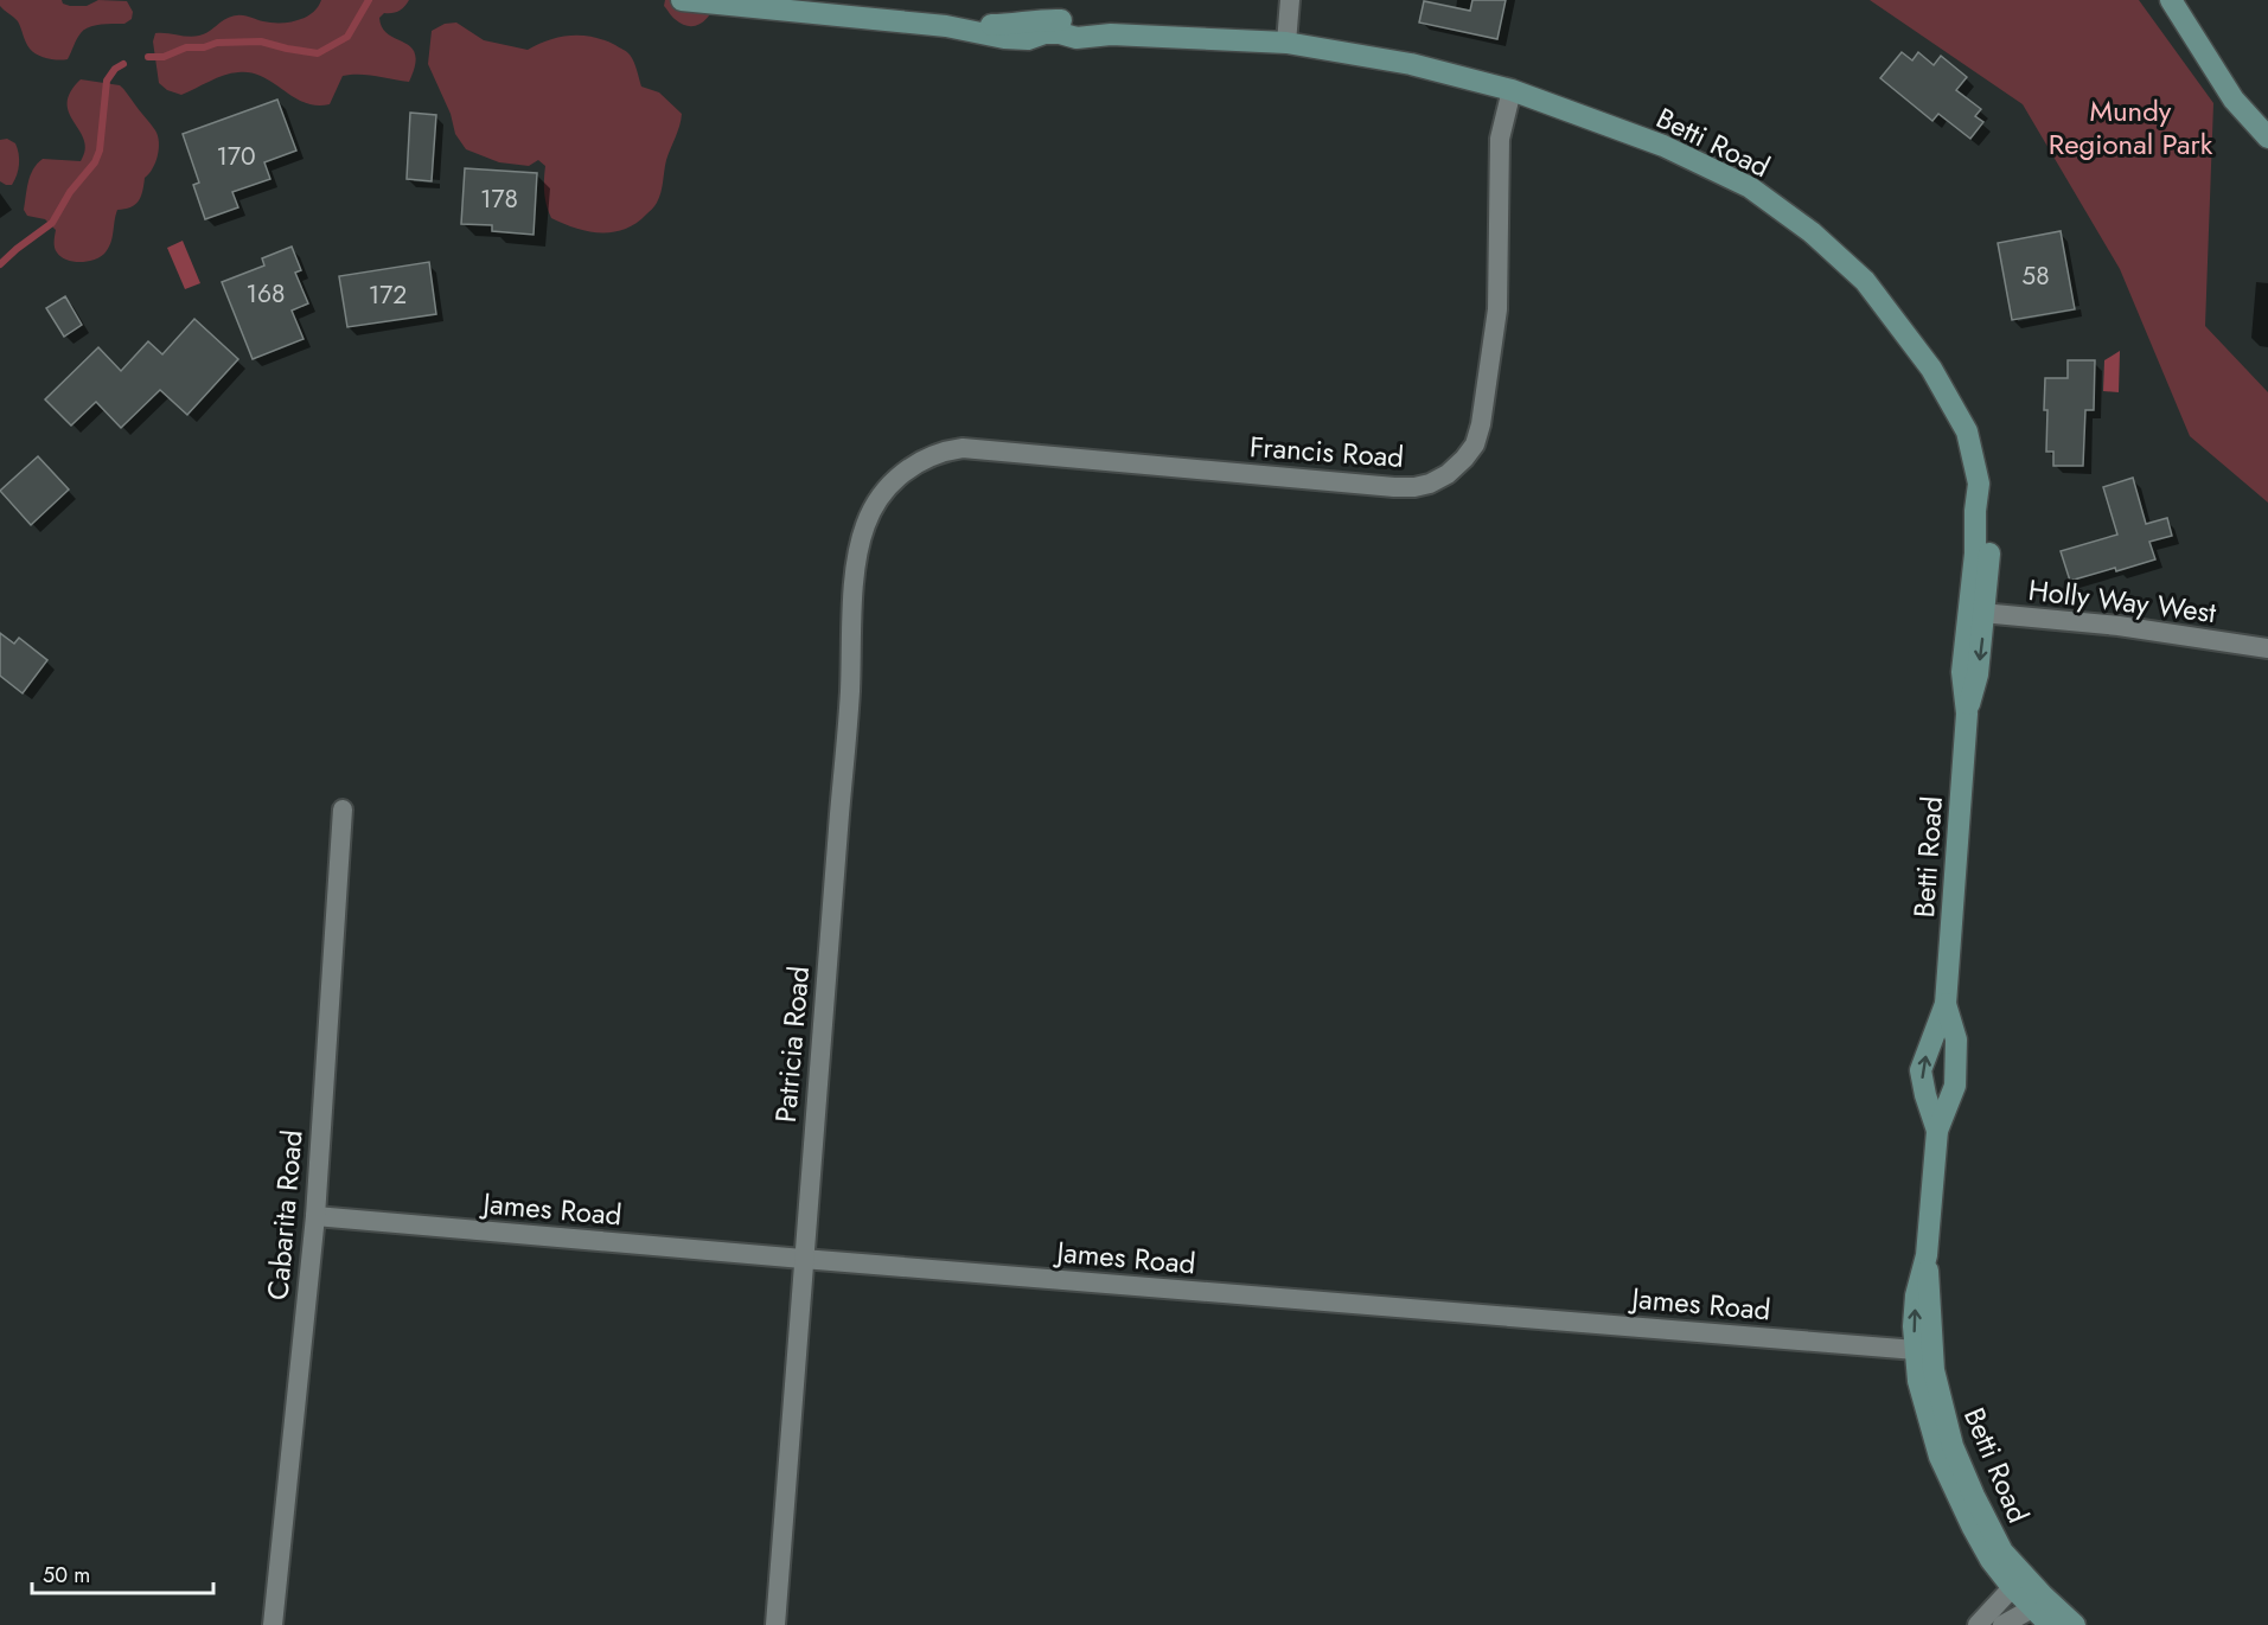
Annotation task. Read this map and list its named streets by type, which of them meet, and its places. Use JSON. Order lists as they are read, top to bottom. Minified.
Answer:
{"streets":{"street":["Betti Road","Francis Road","Holly Way West","Patricia Road","James Road","Cabarita Road"]},"crossings":[["Betti Road","Francis Road"],["Betti Road","Holly Way West"],["Betti Road","James Road"],["Francis Road","Patricia Road"],["Patricia Road","James Road"],["James Road","Cabarita Road"]],"parks":["Mundy Regional Park"],"house_numbers":["170","178","58","168","172"],"scale_bar":"50 m"}
